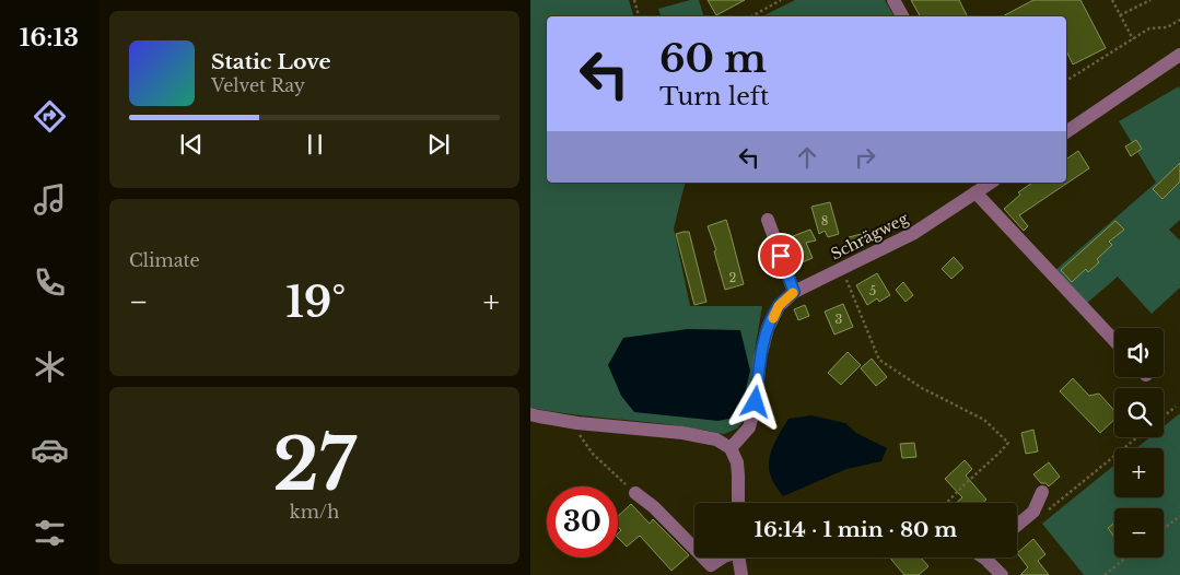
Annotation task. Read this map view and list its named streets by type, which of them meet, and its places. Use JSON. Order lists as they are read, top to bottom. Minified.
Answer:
{"streets":{"street":["Schrägweg"]},"house_numbers":["8","2","5","3"],"page":{"tabs":"16:13","turn":["60 m","Turn left"],"song":["Static Love","Velvet Ray"],"tile":["Climate",["27","km/h"]],"heat":["−","19°","+"],"map_buttons":["+","−"],"limit":"30","trip":"16:14 · 1 min · 80 m"}}
